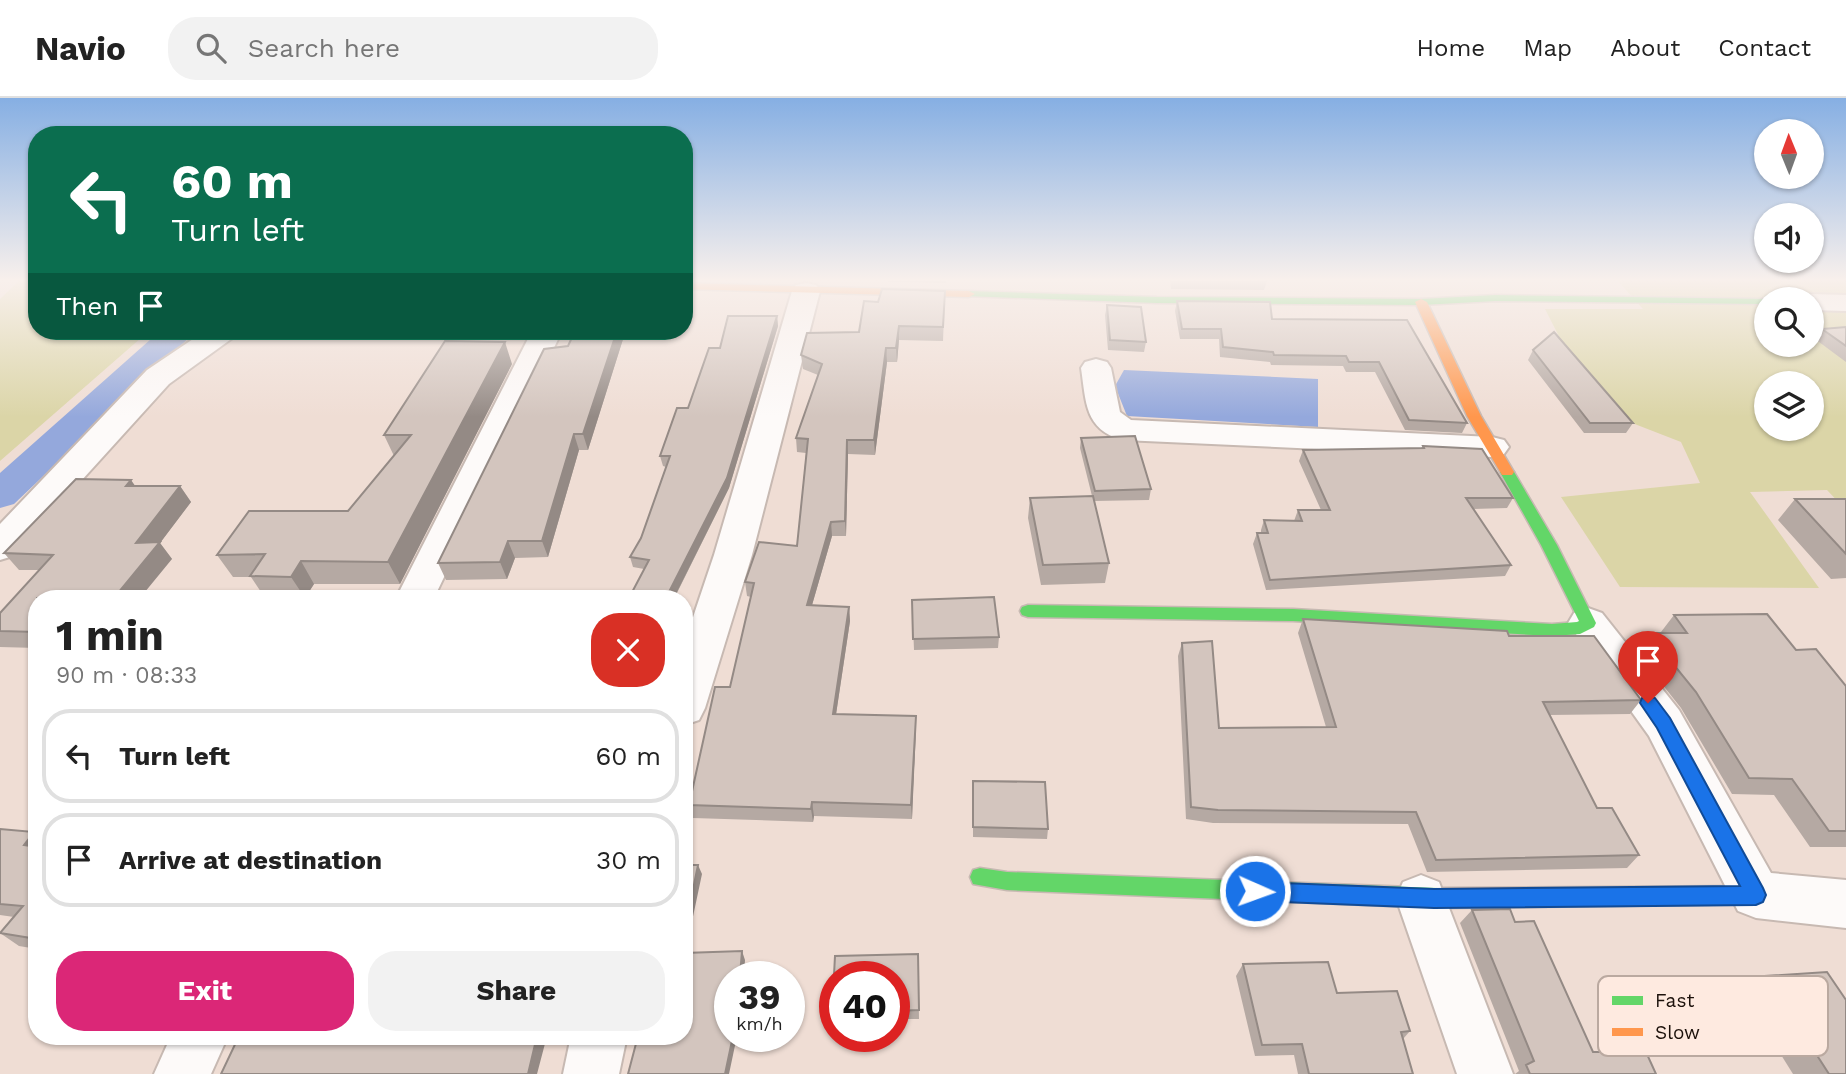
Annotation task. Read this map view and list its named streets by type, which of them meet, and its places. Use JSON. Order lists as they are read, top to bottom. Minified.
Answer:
{"legend":["Fast","Slow"],"north":"top","page":{"header":"Navio","search":"Search here","nav":["Home","Map","About","Contact"],"turn":["60 m","Turn left"],"then":"Then","heading":["1 min","90 m · 08:33"],"list":[{"name":"Turn left","value":"60 m"},{"name":"Arrive at destination","value":"30 m"}],"buttons":["Exit","Share"],"speed":"39 km/h","limit":"40"}}
